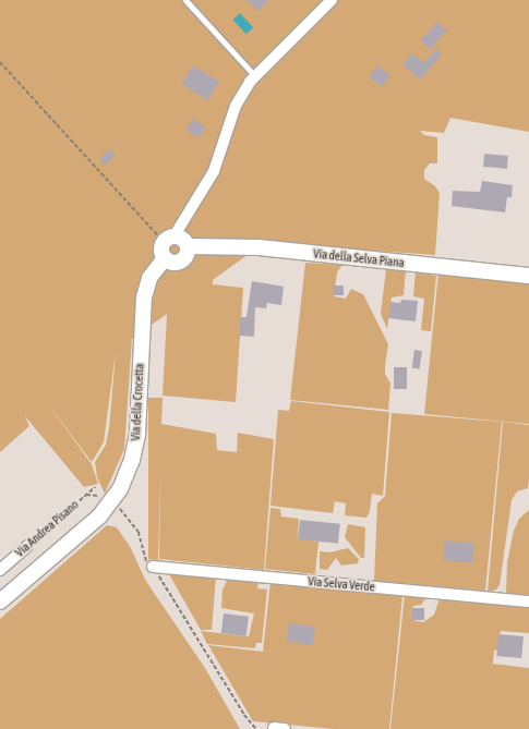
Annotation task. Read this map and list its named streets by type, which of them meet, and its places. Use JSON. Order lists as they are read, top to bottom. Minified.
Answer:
{"streets":{"street":["Via della Selva Piana","Via della Crocetta","Via Andrea Pisano","Via Selva Verde"]},"crossings":[["Via della Selva Piana","Via della Crocetta"]]}
